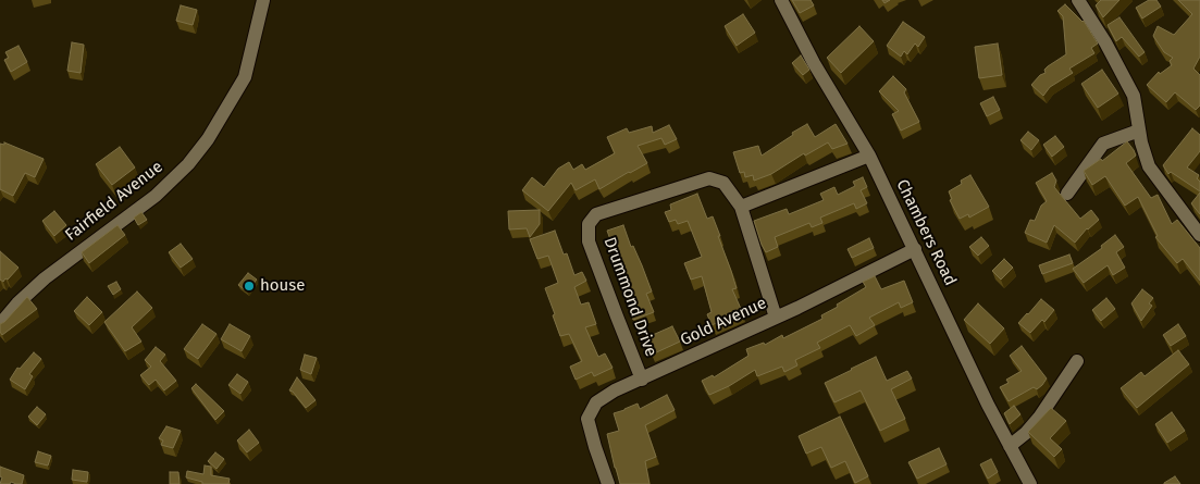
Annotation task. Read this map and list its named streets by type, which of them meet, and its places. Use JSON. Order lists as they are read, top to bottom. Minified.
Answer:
{"streets":{"street":["Fairfield Avenue","Chambers Road","Drummond Drive","Gold Avenue"]},"crossings":[["Chambers Road","Gold Avenue"],["Drummond Drive","Gold Avenue"]],"places":["house"]}
